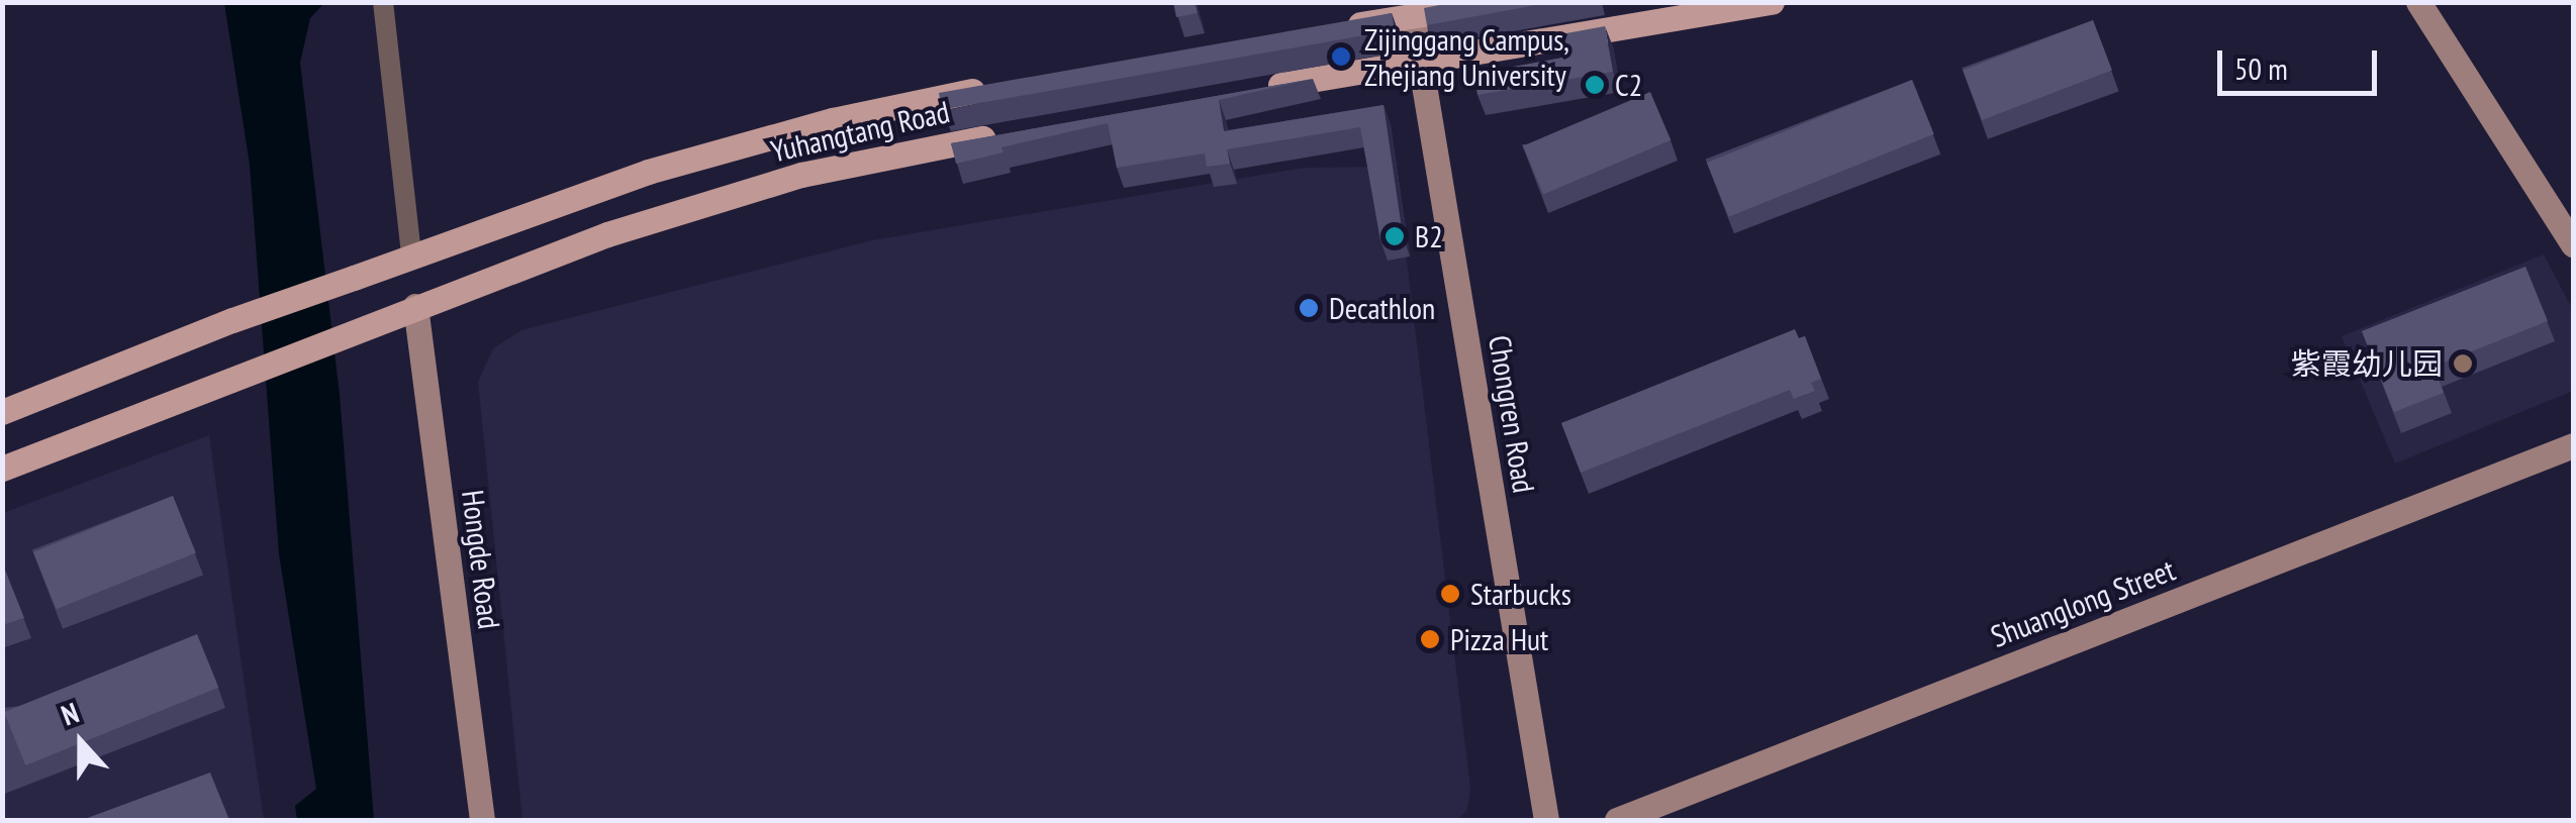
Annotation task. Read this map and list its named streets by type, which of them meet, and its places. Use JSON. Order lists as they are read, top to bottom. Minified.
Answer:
{"streets":{"main road":["Yuhangtang Road"],"street":["Chongren Road","Hongde Road","Shuanglong Street"]},"crossings":[["Yuhangtang Road","Hongde Road"]],"places":["Zijinggang Campus, Zhejiang University","C2","B2","Decathlon","紫霞幼儿园","Starbucks","Pizza Hut"],"scale_bar":"50 m","north":"top"}
